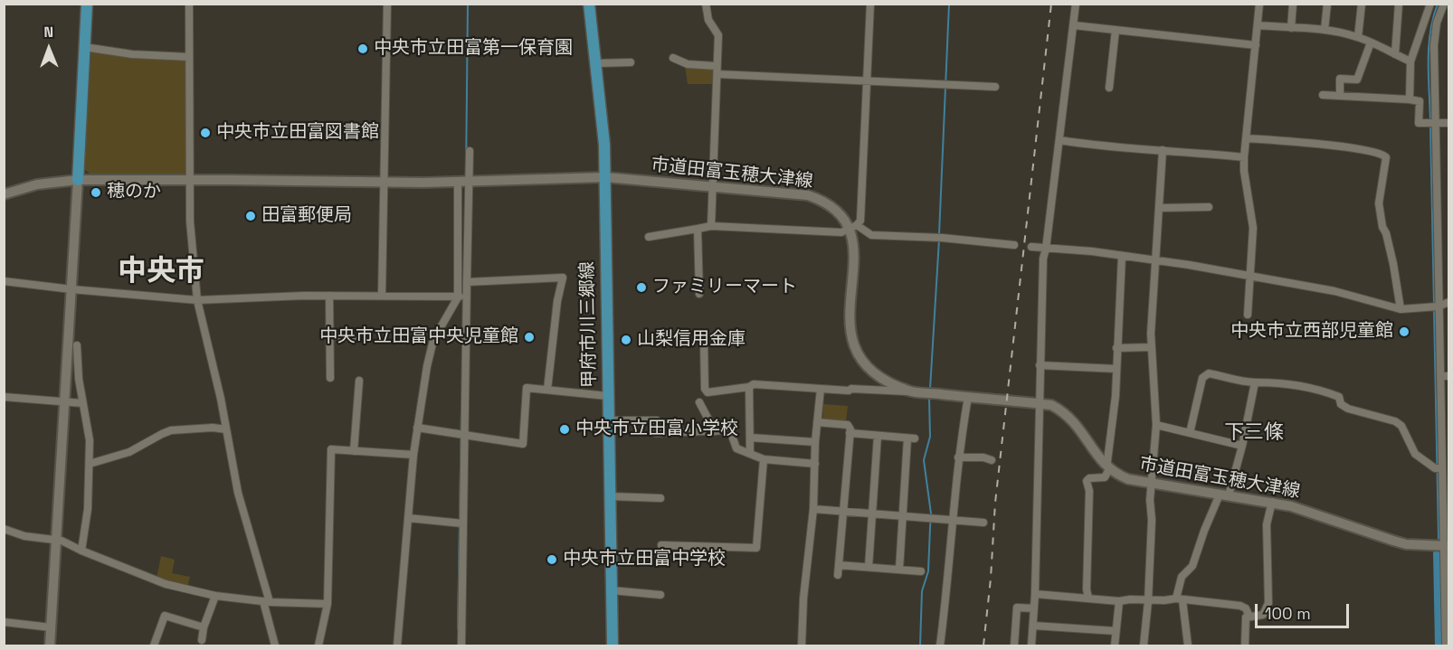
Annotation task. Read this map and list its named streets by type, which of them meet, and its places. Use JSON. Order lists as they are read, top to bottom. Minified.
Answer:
{"streets":{"main road":["甲府市川三郷線"],"street":["市道田富玉穂大津線"]},"crossings":[["市道田富玉穂大津線","甲府市川三郷線"]],"districts":["中央市","下三條"],"places":["中央市立田富第一保育園","中央市立田富図書館","穂のか","田富郵便局","ファミリーマート","中央市立西部児童館","中央市立田富中央児童館","山梨信用金庫","中央市立田富小学校","中央市立田富中学校"],"scale_bar":"100 m","north":"top"}
